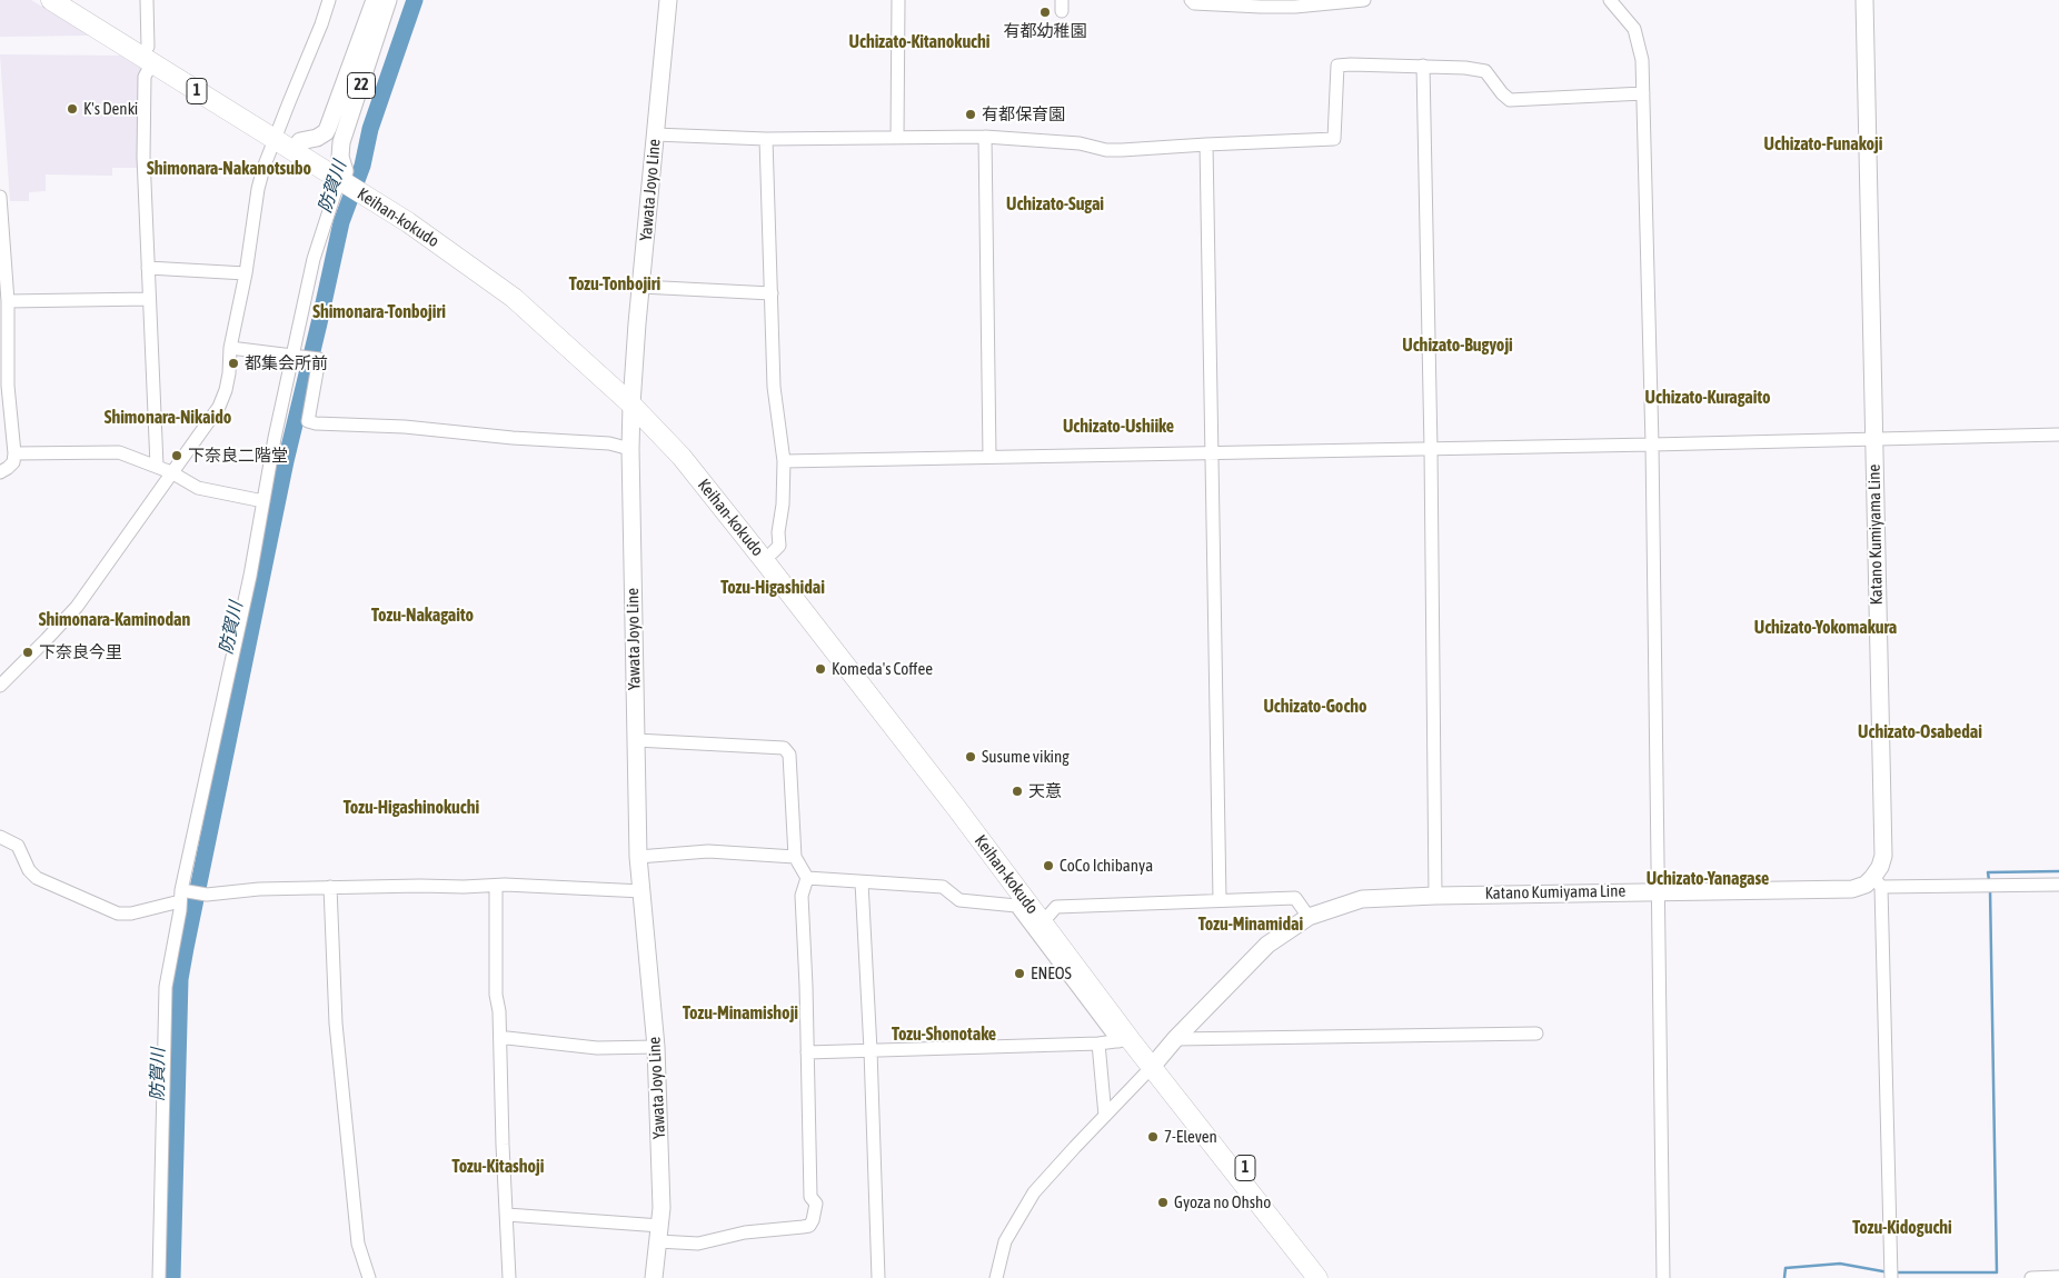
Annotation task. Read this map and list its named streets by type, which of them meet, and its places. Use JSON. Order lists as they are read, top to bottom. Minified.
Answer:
{"streets":{"highway":["1","Keihan-kokudo"],"main road":["22","Yawata Joyo Line","Katano Kumiyama Line"]},"crossings":[["22","Keihan-kokudo"],["Yawata Joyo Line","Keihan-kokudo"],["Keihan-kokudo","Katano Kumiyama Line"]],"districts":["Uchizato-Kitanokuchi","Uchizato-Funakoji","Shimonara-Nakanotsubo","Uchizato-Sugai","Tozu-Tonbojiri","Shimonara-Tonbojiri","Uchizato-Bugyoji","Uchizato-Kuragaito","Shimonara-Nikaido","Uchizato-Ushiike","Tozu-Higashidai","Tozu-Nakagaito","Shimonara-Kaminodan","Uchizato-Yokomakura","Uchizato-Gocho","Uchizato-Osabedai","Tozu-Higashinokuchi","Uchizato-Yanagase","Tozu-Minamidai","Tozu-Minamishoji","Tozu-Shonotake","Tozu-Kitashoji","Tozu-Kidoguchi"],"water":["防賀川"],"places":["有都幼稚園","K's Denki","有都保育園","都集会所前","下奈良二階堂","下奈良今里","Komeda's Coffee","Susume viking","天意","CoCo Ichibanya","ENEOS","7-Eleven","Gyoza no Ohsho"]}
